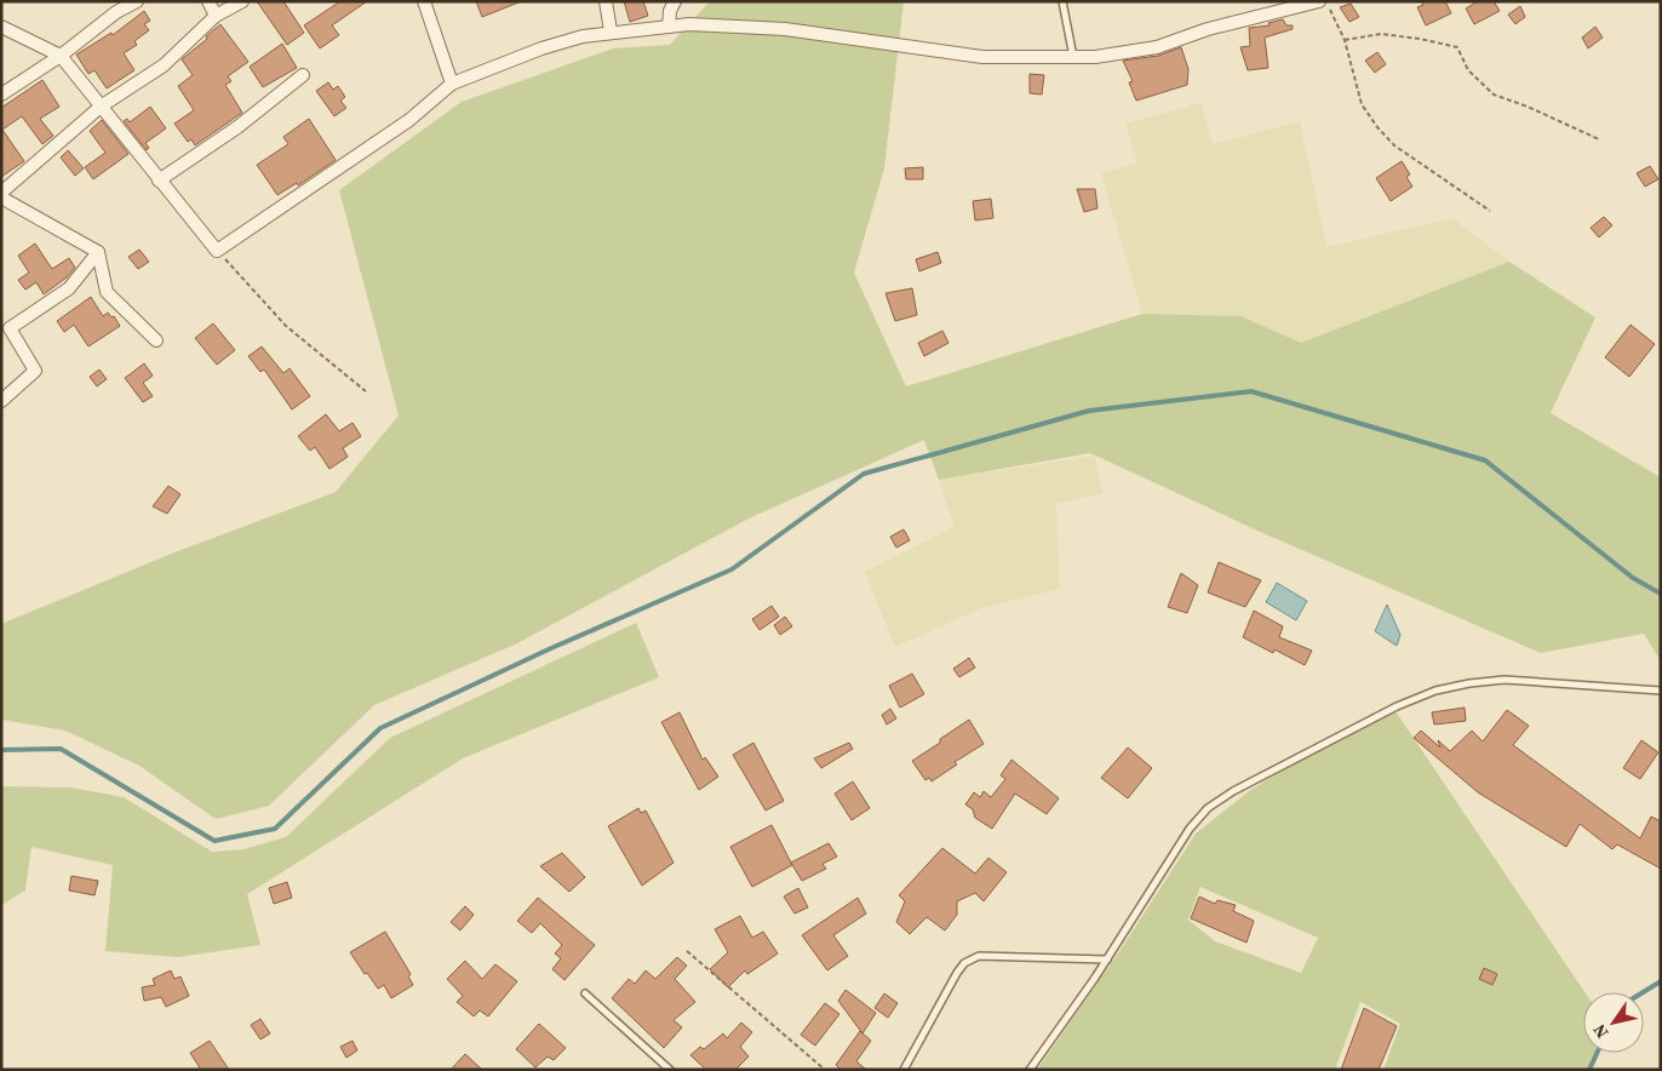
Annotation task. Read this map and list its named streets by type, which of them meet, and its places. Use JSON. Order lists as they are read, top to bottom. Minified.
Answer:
{"north":"bottom left"}
